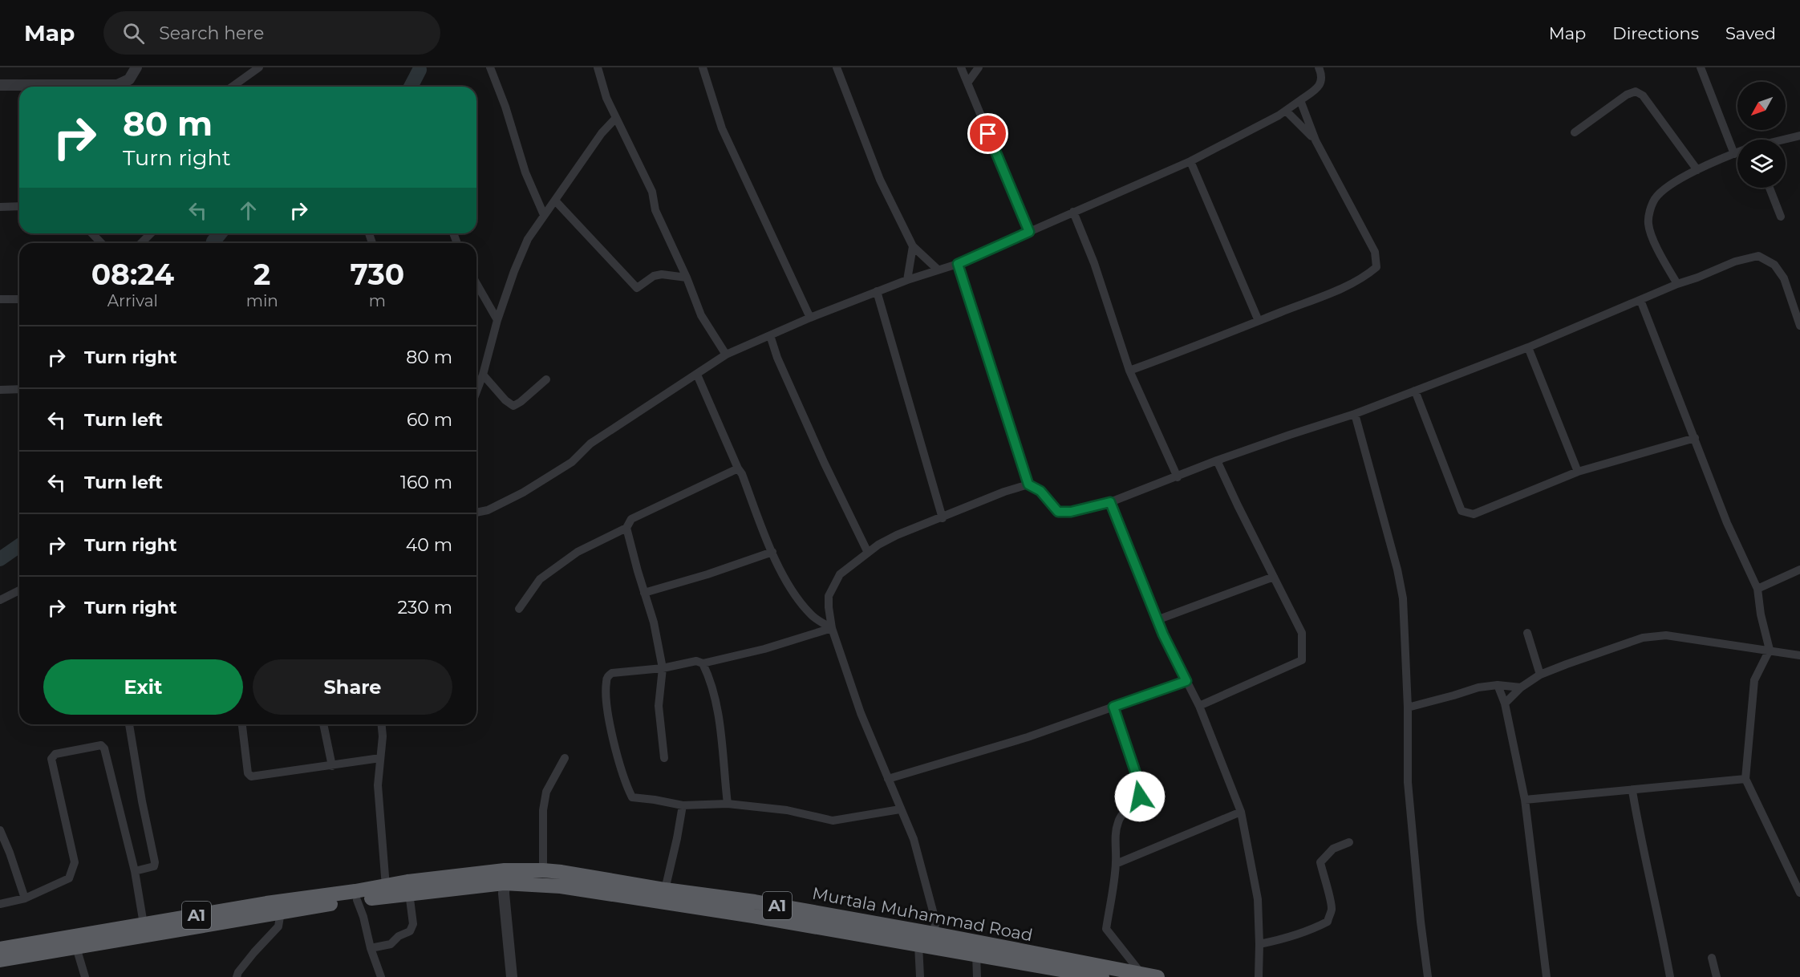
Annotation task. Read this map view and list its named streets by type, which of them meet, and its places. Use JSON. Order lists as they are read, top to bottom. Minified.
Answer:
{"streets":{"highway":["A1","Murtala Muhammad Road"]},"crossings":[["A1","Murtala Muhammad Road"]],"north":"bottom left","page":{"header":"Map","search":"Search here","nav":["Map","Directions","Saved"],"turn":["80 m","Turn right"],"eta":["08:24","Arrival","2","min","730","m"],"list":[{"name":"Turn right","value":"80 m"},{"name":"Turn left","value":"60 m"},{"name":"Turn left","value":"160 m"},{"name":"Turn right","value":"40 m"},{"name":"Turn right","value":"230 m"}],"buttons":["Exit","Share"]}}
